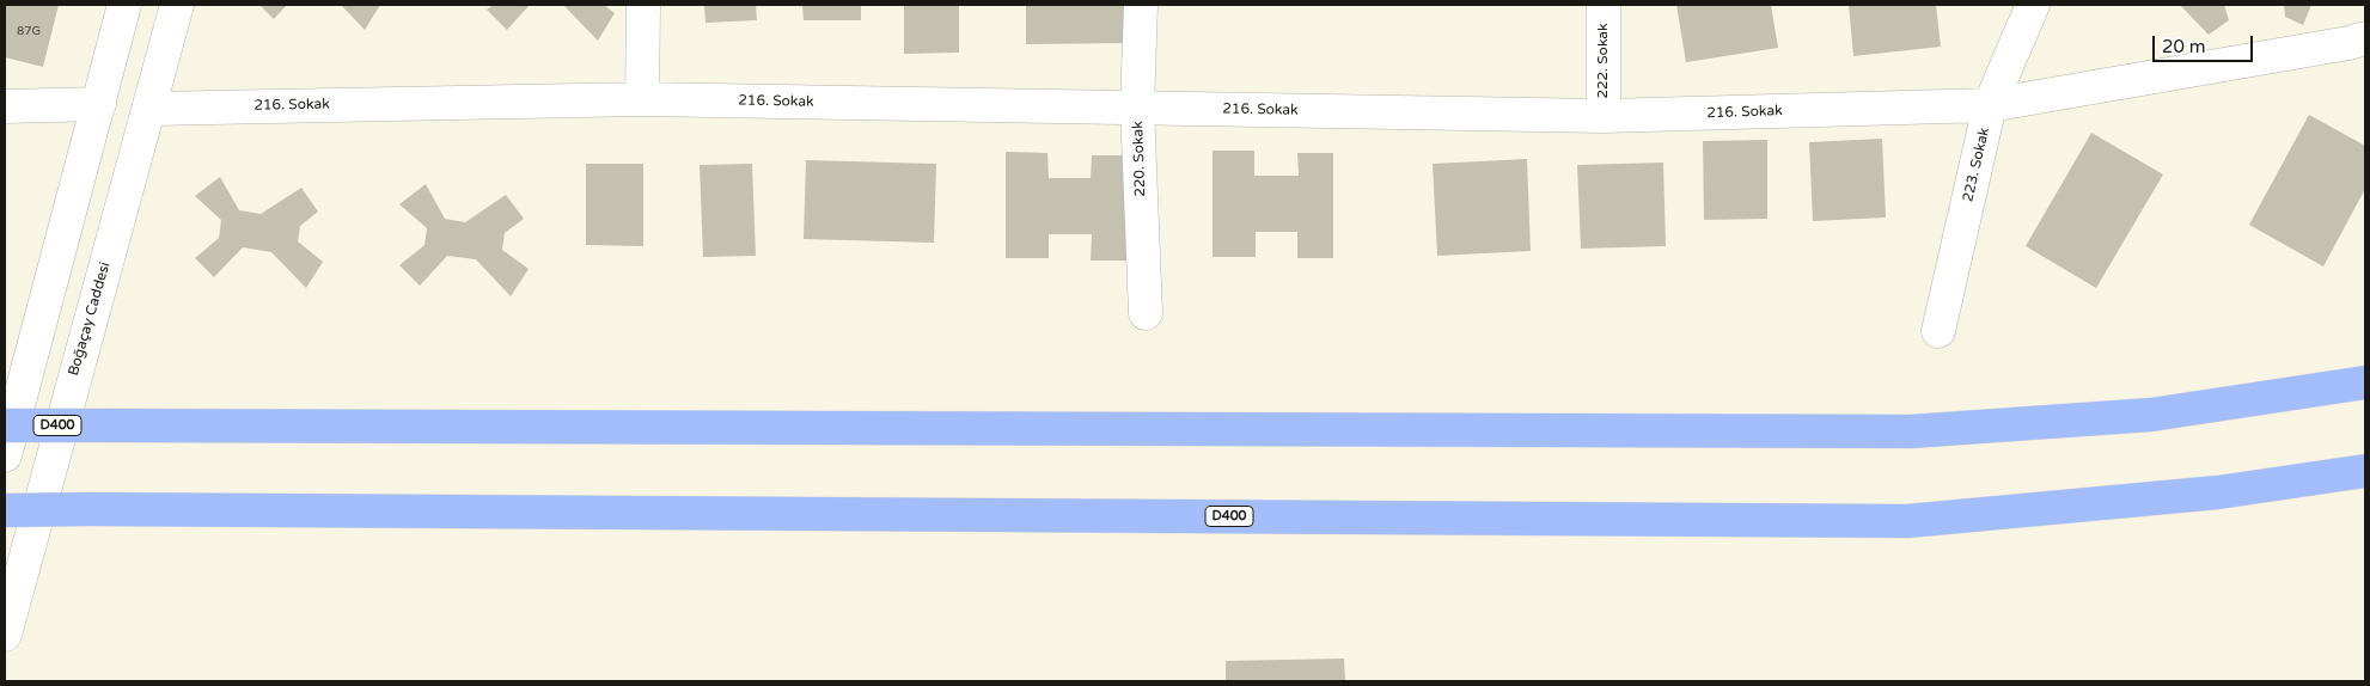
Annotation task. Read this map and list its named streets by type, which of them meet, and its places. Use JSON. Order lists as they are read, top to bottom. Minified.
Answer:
{"streets":{"highway":["D400"],"street":["222. Sokak","216. Sokak","220. Sokak","223. Sokak","Boğaçay Caddesi"]},"crossings":[["222. Sokak","216. Sokak"],["216. Sokak","220. Sokak"],["216. Sokak","223. Sokak"],["216. Sokak","Boğaçay Caddesi"]],"house_numbers":["87G"],"scale_bar":"20 m"}
